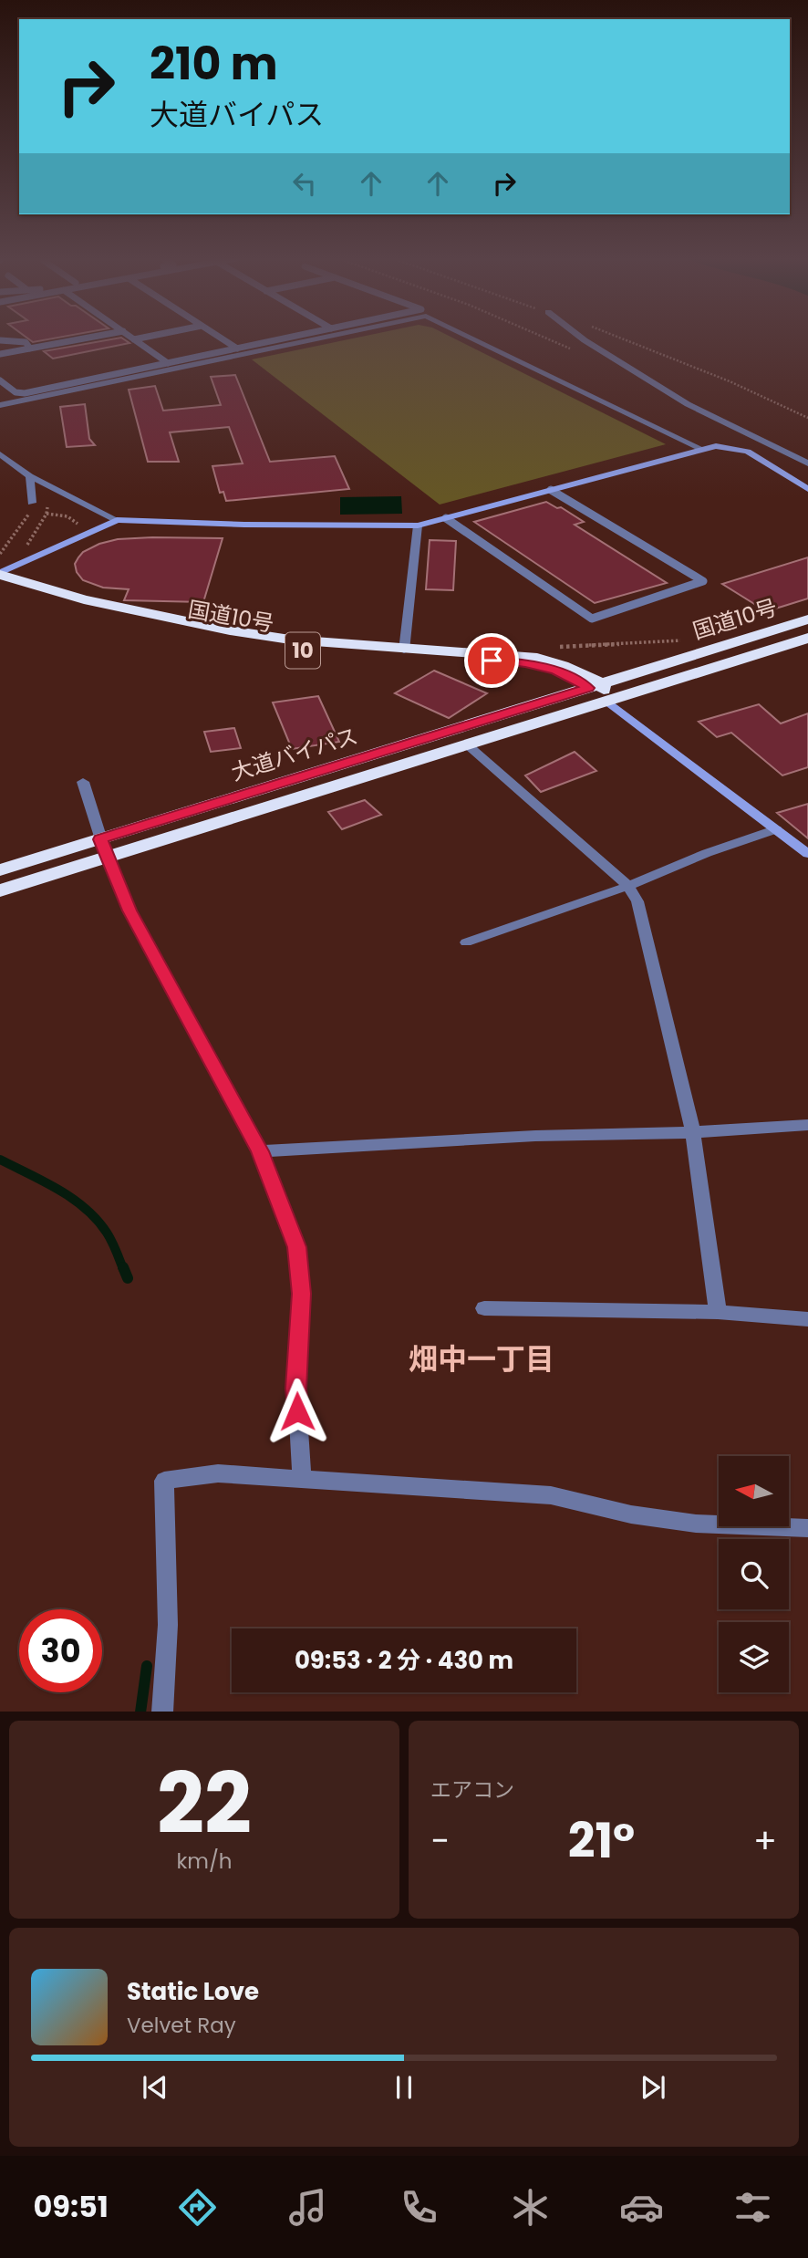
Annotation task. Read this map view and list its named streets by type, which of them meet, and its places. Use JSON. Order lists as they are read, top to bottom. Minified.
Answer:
{"streets":{"highway":["国道10号","10","大道バイパス"]},"crossings":[["国道10号","大道バイパス"]],"districts":["畑中一丁目"],"north":"left","page":{"turn":["210 m","大道バイパス"],"limit":"30","trip":"09:53 · 2 分 · 430 m","tile":[["22","km/h"],"エアコン"],"heat":["−","21°","+"],"song":["Static Love","Velvet Ray"],"tabs":"09:51"}}
